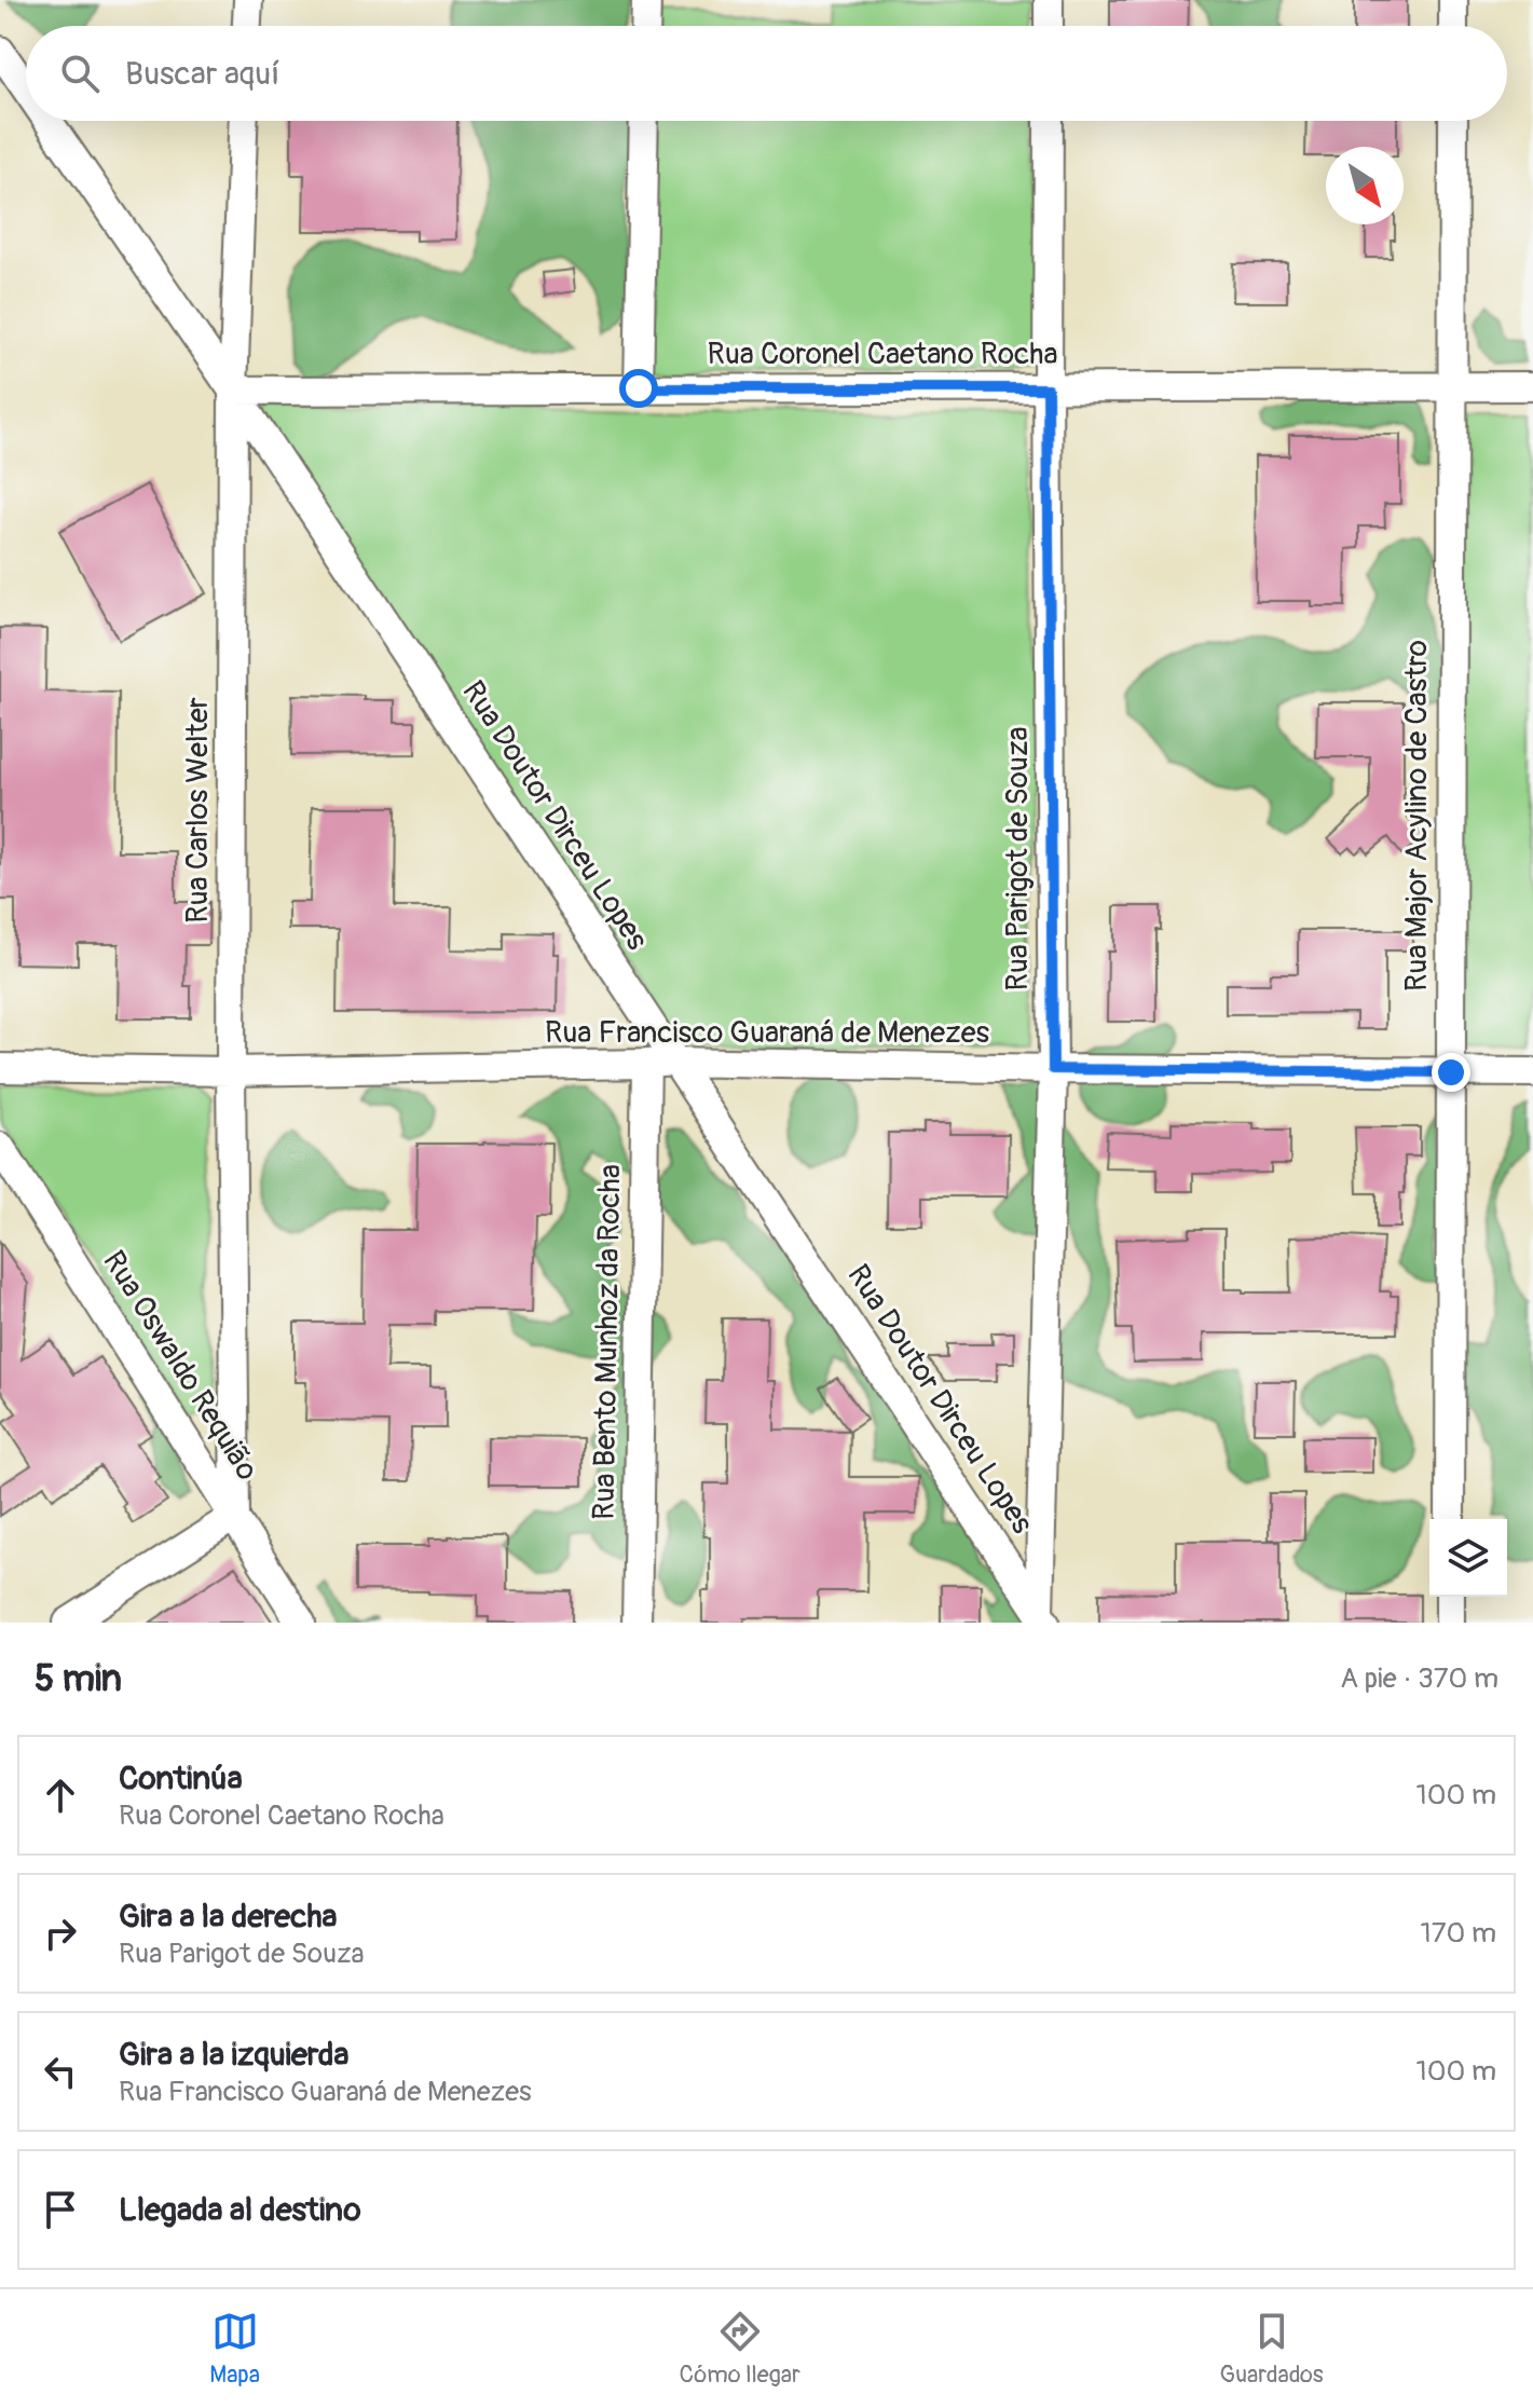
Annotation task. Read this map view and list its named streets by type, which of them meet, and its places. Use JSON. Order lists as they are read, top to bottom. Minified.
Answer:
{"streets":{"street":["Rua Coronel Caetano Rocha","Rua Carlos Welter","Rua Doutor Dirceu Lopes","Rua Major Acylino de Castro","Rua Parigot de Souza","Rua Francisco Guaraná de Menezes","Rua Bento Munhoz da Rocha","Rua Oswaldo Requião"]},"crossings":[["Rua Coronel Caetano Rocha","Rua Carlos Welter"],["Rua Coronel Caetano Rocha","Rua Doutor Dirceu Lopes"],["Rua Coronel Caetano Rocha","Rua Major Acylino de Castro"],["Rua Coronel Caetano Rocha","Rua Parigot de Souza"],["Rua Carlos Welter","Rua Doutor Dirceu Lopes"],["Rua Carlos Welter","Rua Francisco Guaraná de Menezes"],["Rua Carlos Welter","Rua Oswaldo Requião"],["Rua Doutor Dirceu Lopes","Rua Parigot de Souza"],["Rua Doutor Dirceu Lopes","Rua Francisco Guaraná de Menezes"],["Rua Major Acylino de Castro","Rua Francisco Guaraná de Menezes"],["Rua Parigot de Souza","Rua Francisco Guaraná de Menezes"],["Rua Francisco Guaraná de Menezes","Rua Bento Munhoz da Rocha"]],"north":"bottom right","page":{"search":"Buscar aquí","heading":["5 min","A pie · 370 m"],"list":[["Continúa","Rua Coronel Caetano Rocha","100 m"],["Gira a la derecha","Rua Parigot de Souza","170 m"],["Gira a la izquierda","Rua Francisco Guaraná de Menezes","100 m"],"Llegada al destino"],"nav":["Mapa","Cómo llegar","Guardados"]}}
